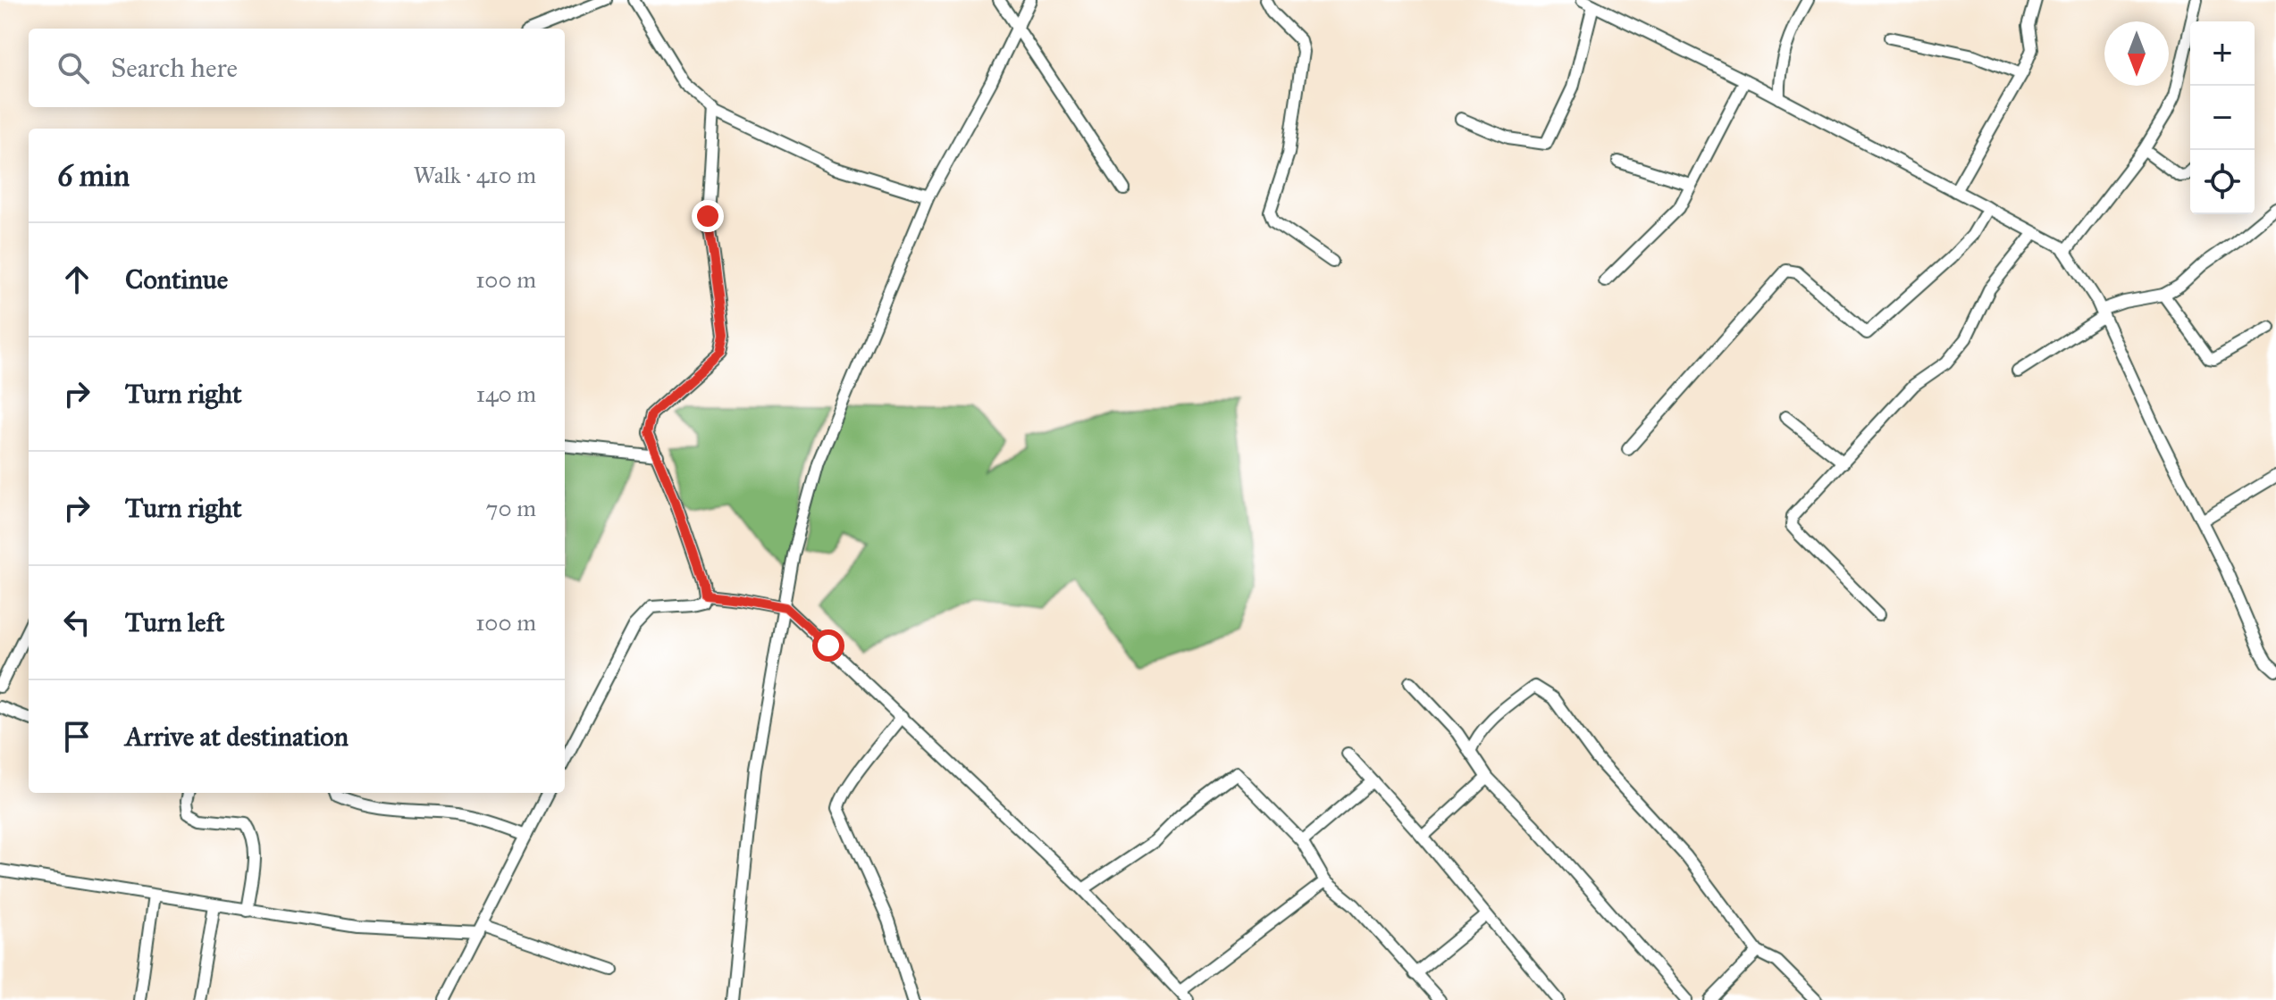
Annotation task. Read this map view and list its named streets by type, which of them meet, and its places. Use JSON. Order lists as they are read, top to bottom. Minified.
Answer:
{"north":"bottom","page":{"map_buttons":["+","−"],"search":"Search here","heading":["6 min","Walk · 410 m"],"list":[["Continue","100 m"],["Turn right","140 m"],["Turn right","70 m"],["Turn left","100 m"],"Arrive at destination"]}}
